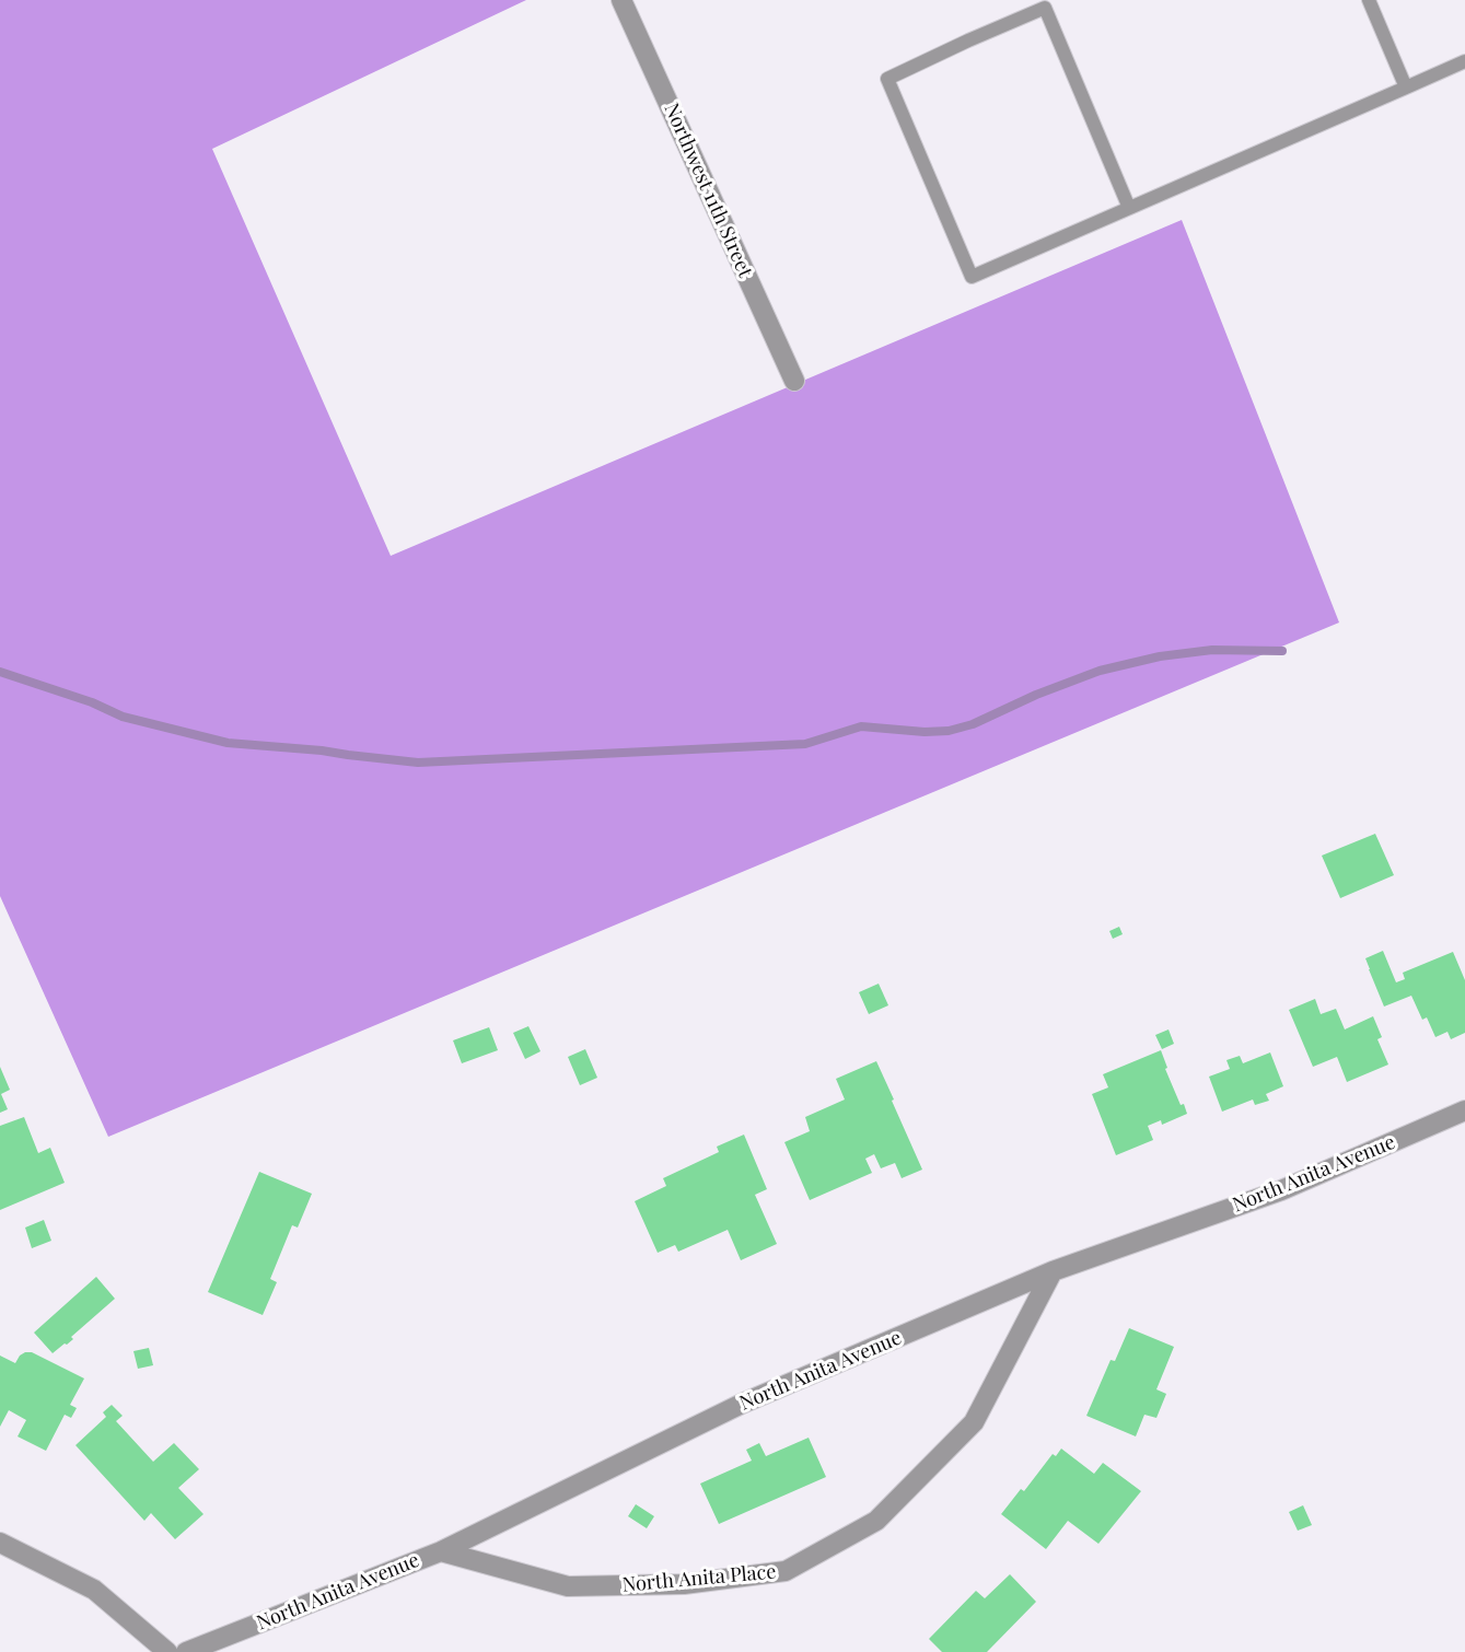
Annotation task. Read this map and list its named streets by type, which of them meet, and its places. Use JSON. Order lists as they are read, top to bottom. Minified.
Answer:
{"streets":{"street":["Northwest 11th Street","North Anita Avenue","North Anita Place"]},"crossings":[["North Anita Avenue","North Anita Place"]]}
